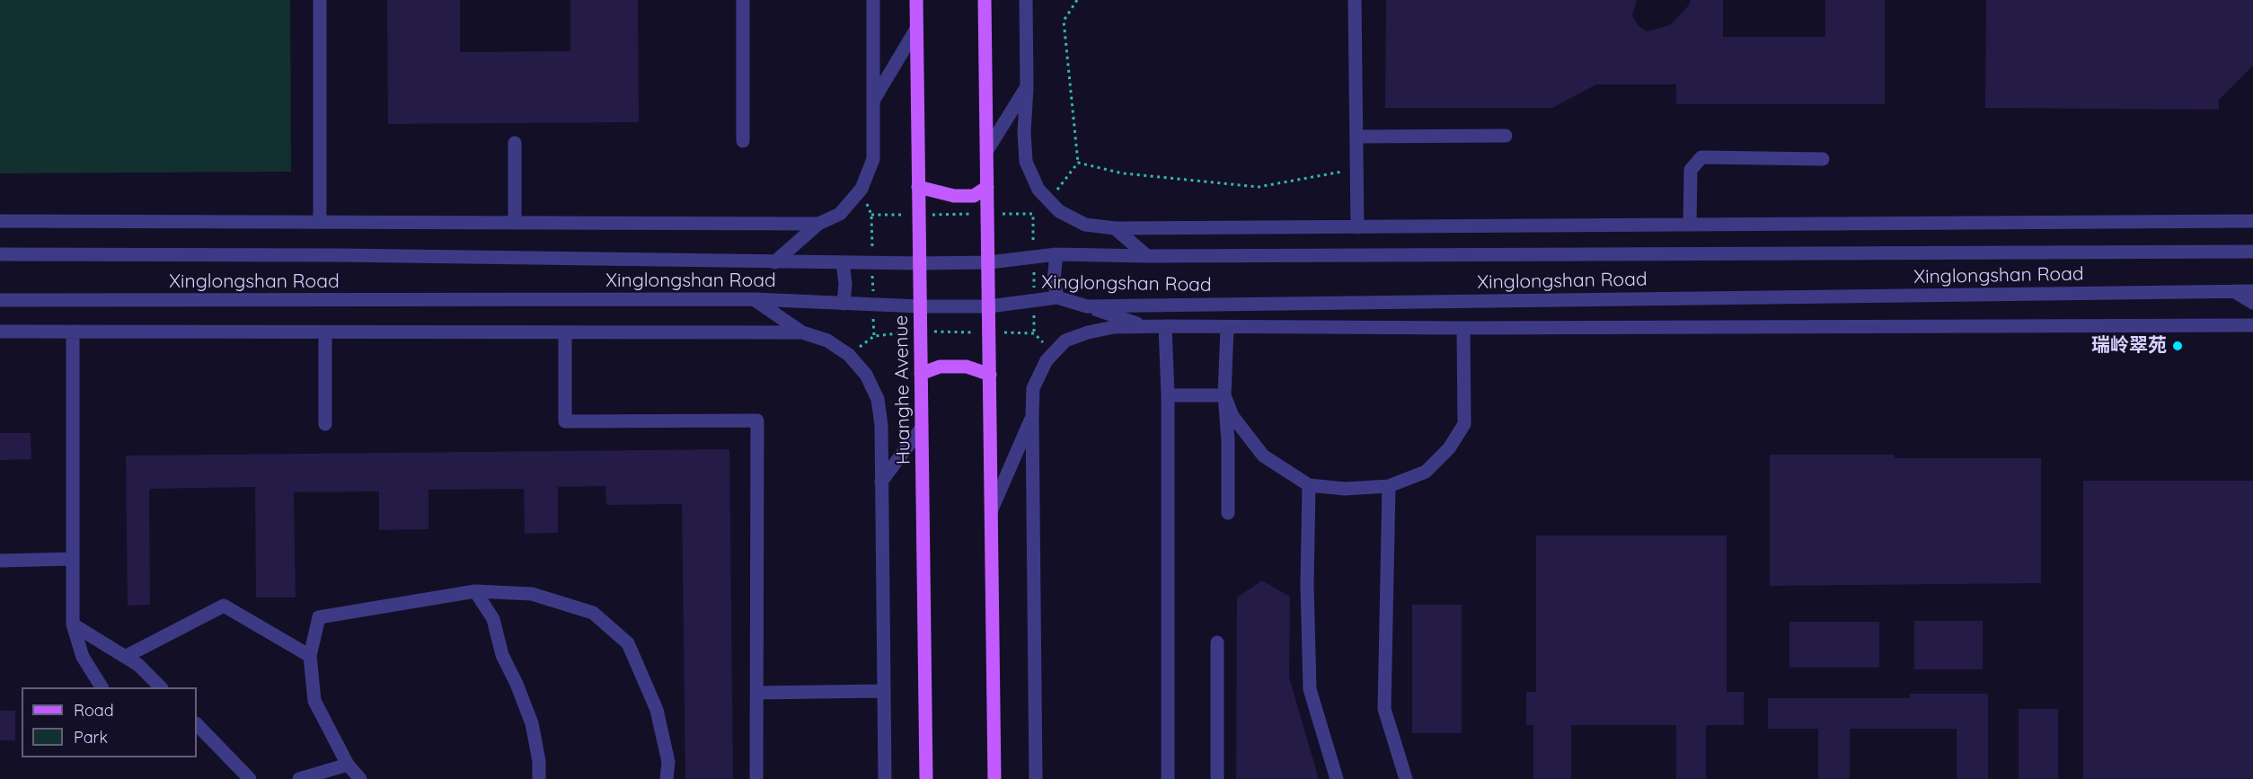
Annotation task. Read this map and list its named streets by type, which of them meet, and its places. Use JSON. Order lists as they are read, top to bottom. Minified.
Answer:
{"streets":{"main road":["Huanghe Avenue"],"street":["Xinglongshan Road"]},"crossings":[["Xinglongshan Road","Huanghe Avenue"]],"places":["瑞岭翠苑"],"legend":["Road","Park"]}
